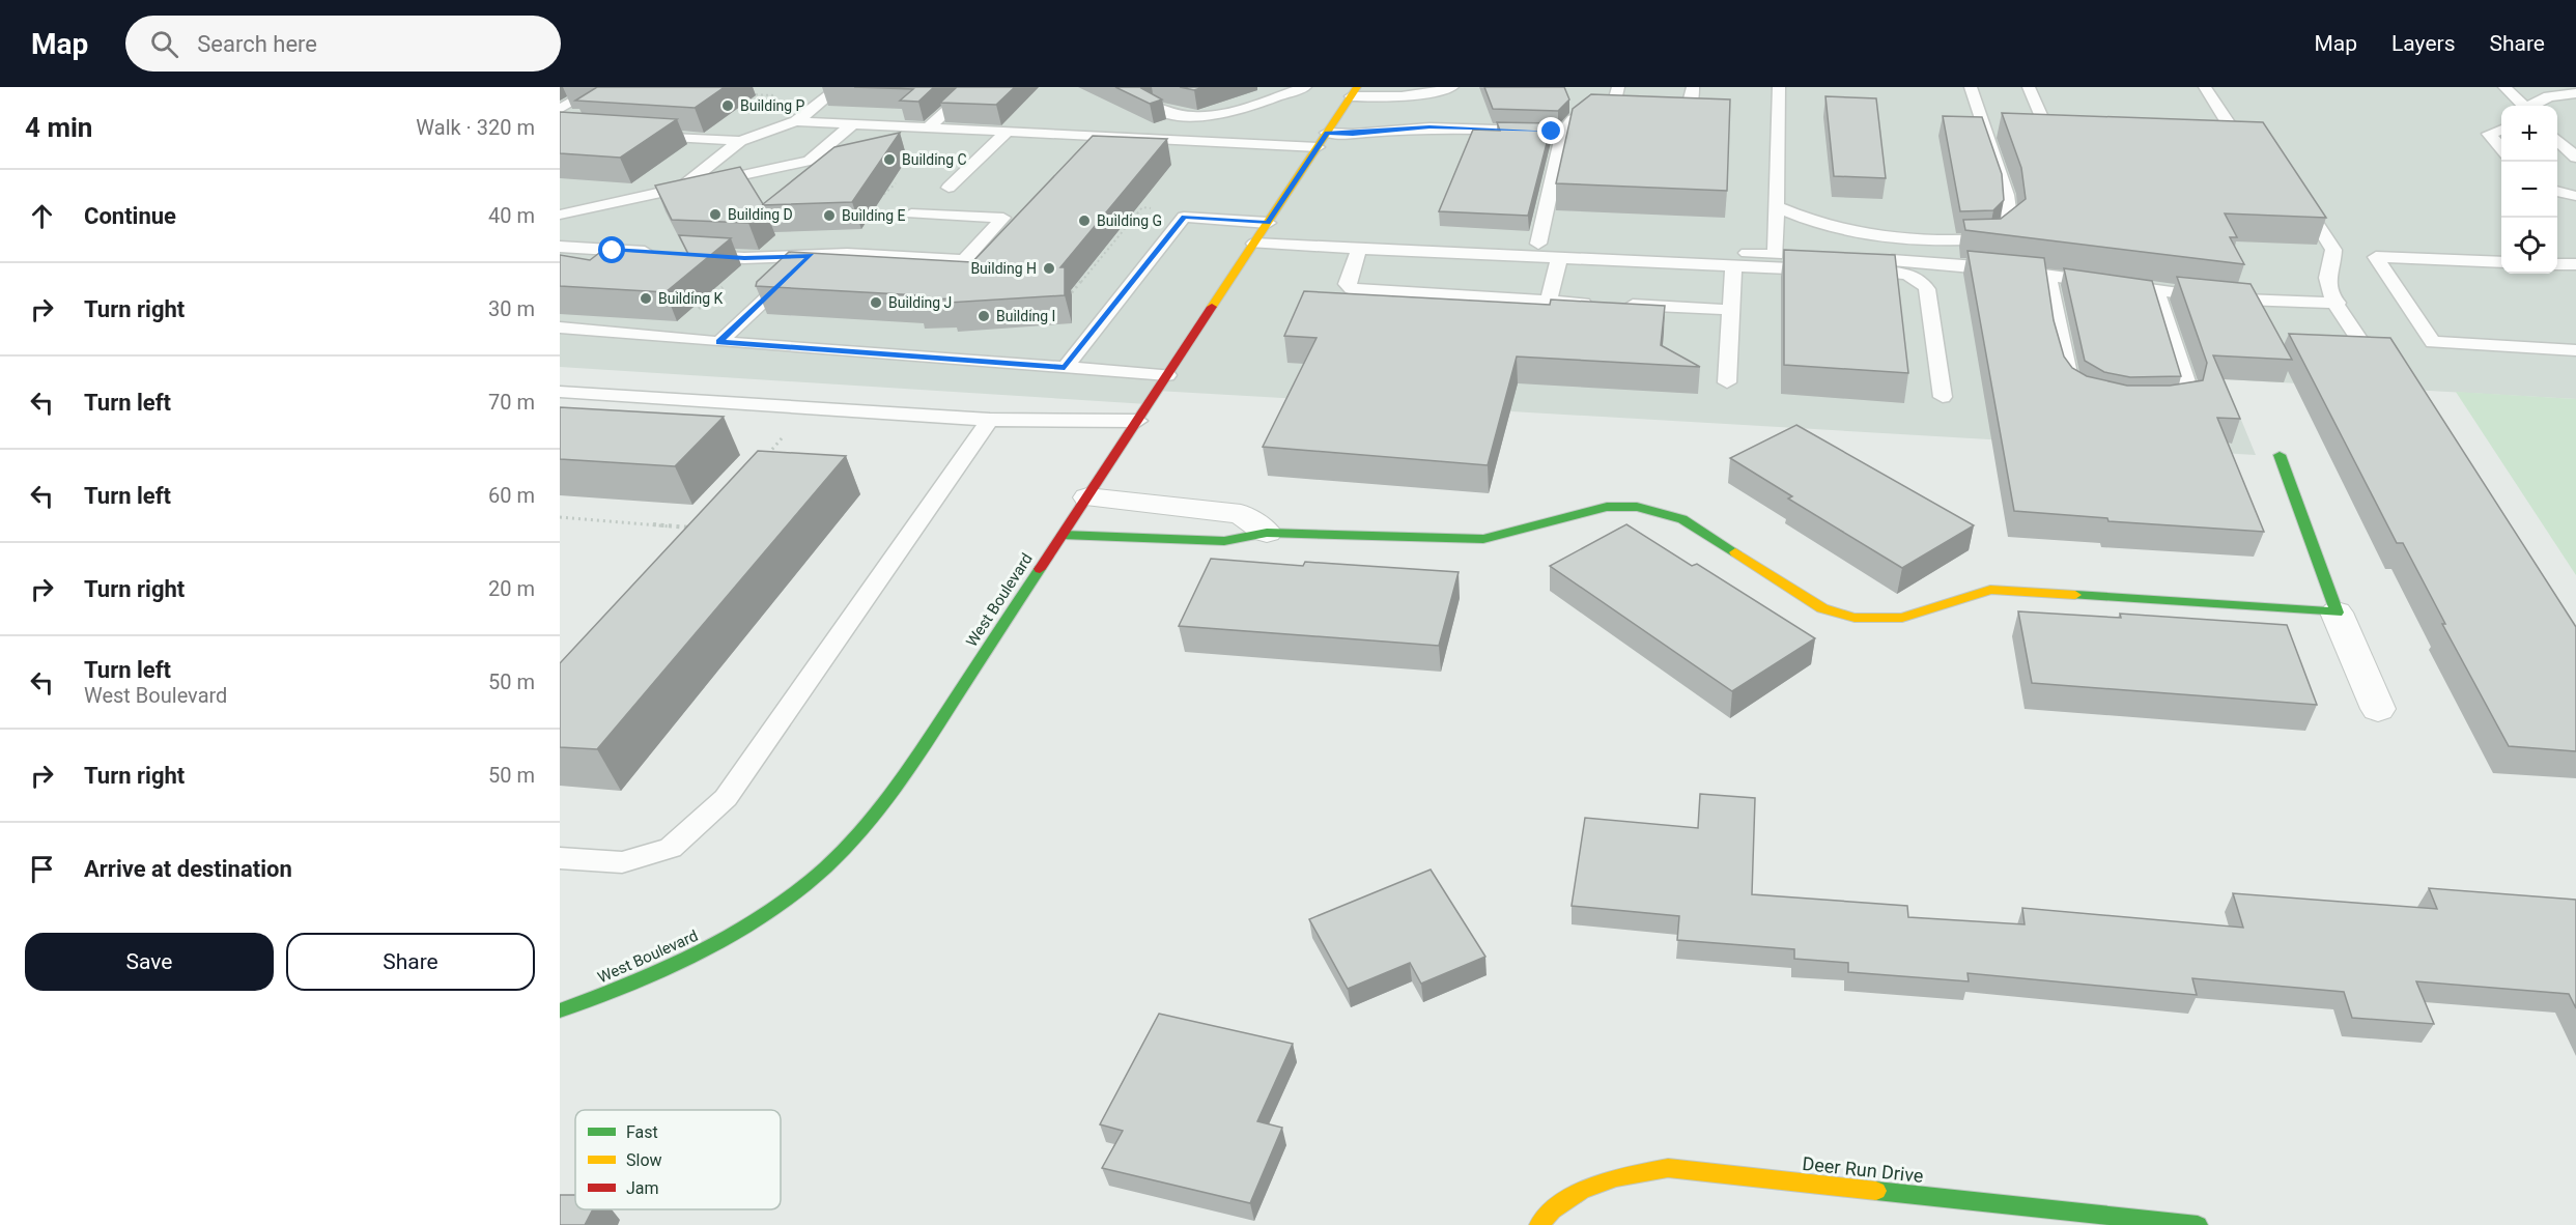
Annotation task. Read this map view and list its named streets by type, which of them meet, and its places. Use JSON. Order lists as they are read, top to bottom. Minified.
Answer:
{"streets":{"street":["West Boulevard","Deer Run Drive"]},"places":["Building P","Building C","Building D","Building E","Building G","Building H","Building K","Building J","Building I"],"legend":["Fast","Slow","Jam"],"page":{"header":"Map","search":"Search here","nav":["Map","Layers","Share"],"heading":["4 min","Walk · 320 m"],"map_buttons":["+","−"],"list":[["Continue","40 m"],["Turn right","30 m"],["Turn left","70 m"],["Turn left","60 m"],["Turn right","20 m"],["Turn left","West Boulevard","50 m"],["Turn right","50 m"],"Arrive at destination"],"buttons":["Save","Share"]}}
